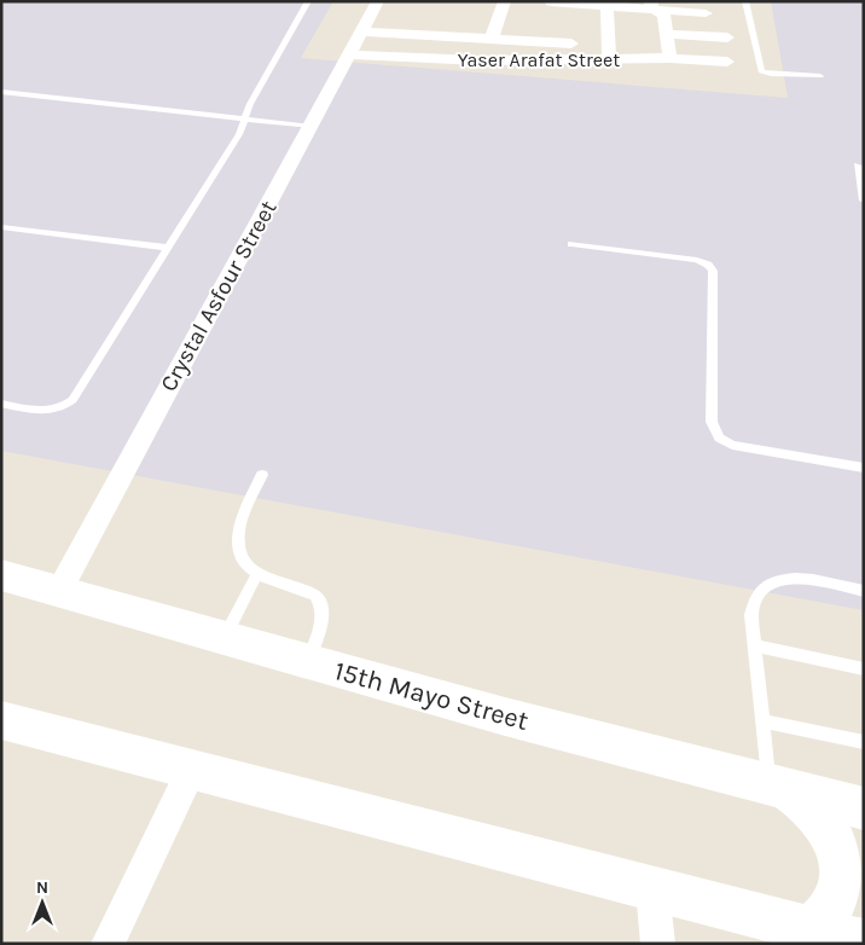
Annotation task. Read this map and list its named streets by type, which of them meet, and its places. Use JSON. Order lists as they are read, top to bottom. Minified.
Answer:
{"streets":{"main road":["15th Mayo Street"],"street":["Yaser Arafat Street","Crystal Asfour Street"]},"crossings":[["Yaser Arafat Street","Crystal Asfour Street"],["Crystal Asfour Street","15th Mayo Street"]],"north":"top"}
